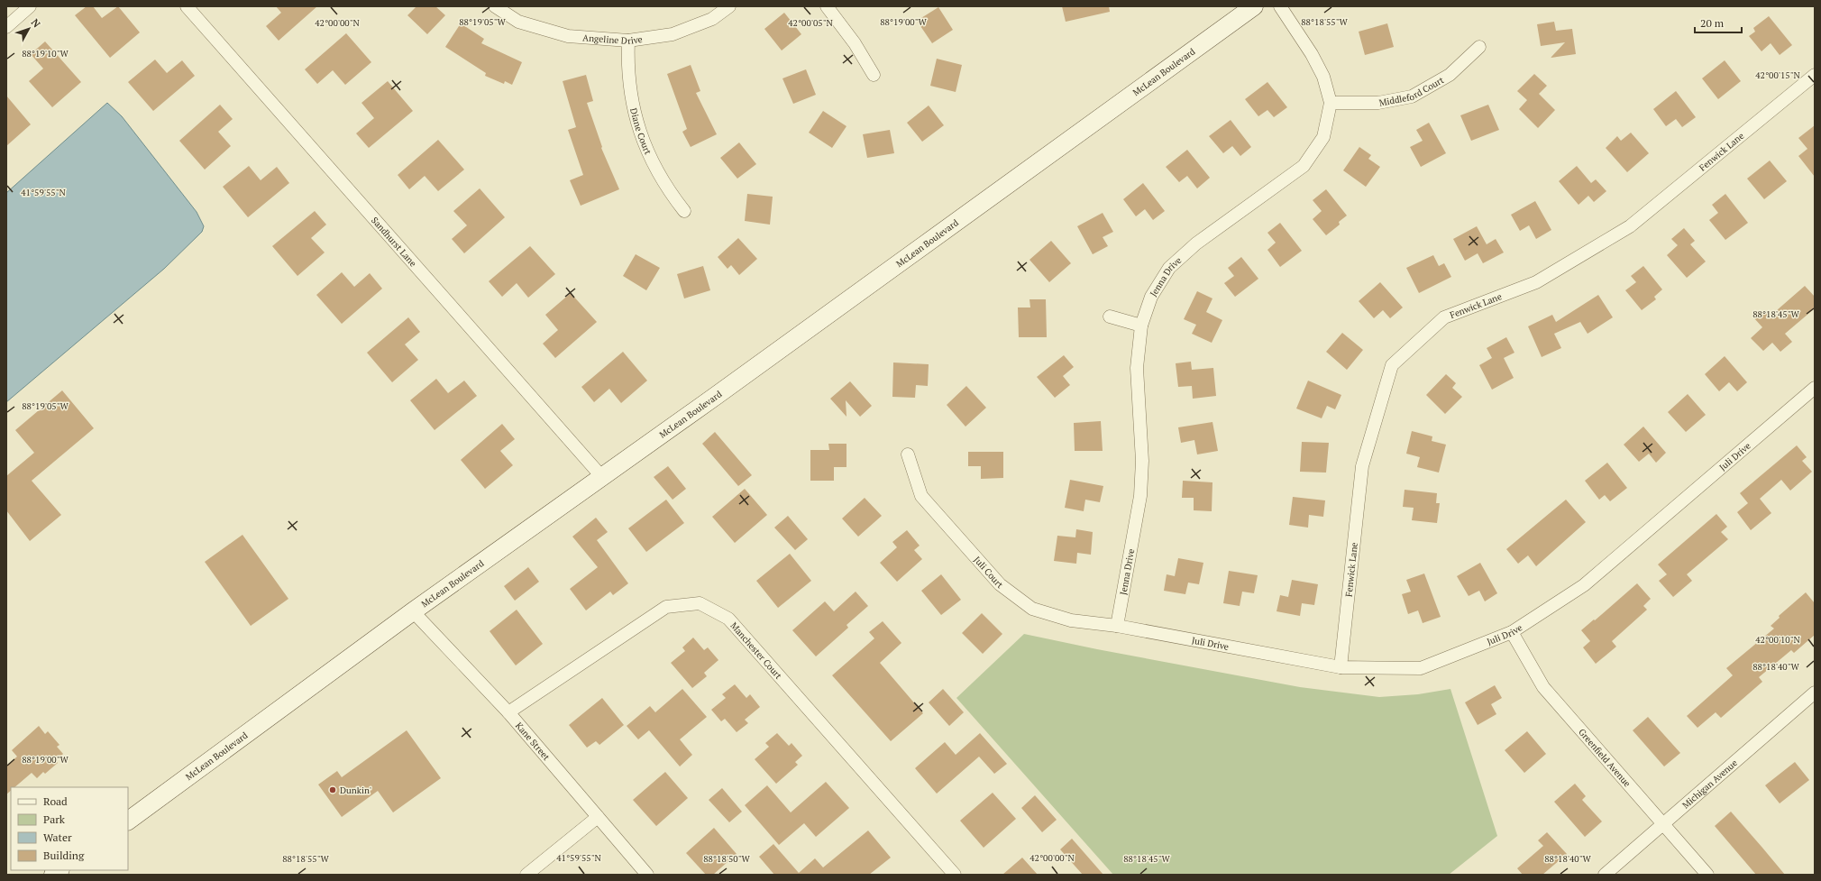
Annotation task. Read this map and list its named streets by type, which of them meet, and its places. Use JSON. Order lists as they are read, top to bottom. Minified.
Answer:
{"streets":{"main road":["McLean Boulevard"],"street":["Angeline Drive","Middleford Court","Diane Court","Fenwick Lane","Sandhurst Lane","Jenna Drive","Juli Drive","Juli Court","Manchester Court","Kane Street","Greenfield Avenue","Michigan Avenue"]},"crossings":[["Angeline Drive","Diane Court"],["McLean Boulevard","Sandhurst Lane"],["McLean Boulevard","Kane Street"],["Middleford Court","Jenna Drive"],["Fenwick Lane","Juli Drive"],["Jenna Drive","Juli Drive"],["Jenna Drive","Juli Court"],["Juli Drive","Juli Court"],["Juli Drive","Greenfield Avenue"],["Manchester Court","Kane Street"],["Greenfield Avenue","Michigan Avenue"]],"places":["Dunkin'"],"legend":["Road","Park","Water","Building"],"scale_bar":"20 m","north":"top right","coordinates":["88°19'05\"W","88°19'00\"W","88°18'55\"W","42°00'00\"N","42°00'05\"N","88°19'10\"W","42°00'15\"N","41°59'55\"N","88°18'45\"W","42°00'10\"N","88°18'40\"W","88°18'50\"W"]}
